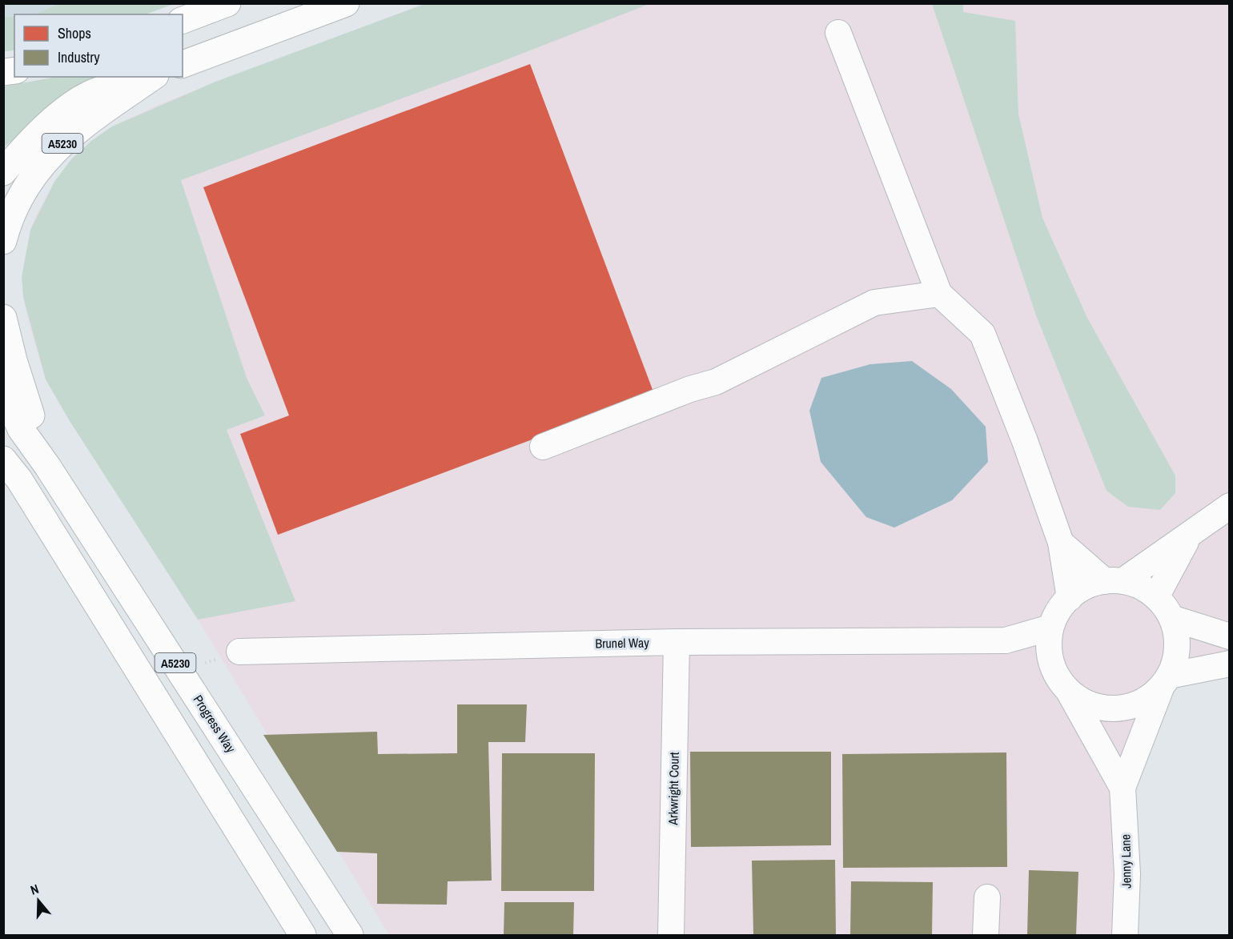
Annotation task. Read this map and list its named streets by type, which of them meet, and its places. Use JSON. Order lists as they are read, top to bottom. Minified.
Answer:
{"streets":{"main road":["A5230","Progress Way"],"street":["Brunel Way","Arkwright Court","Jenny Lane"]},"crossings":[["A5230","Progress Way"],["Brunel Way","Arkwright Court"],["Brunel Way","Jenny Lane"]],"legend":["Shops","Industry"],"north":"top"}
